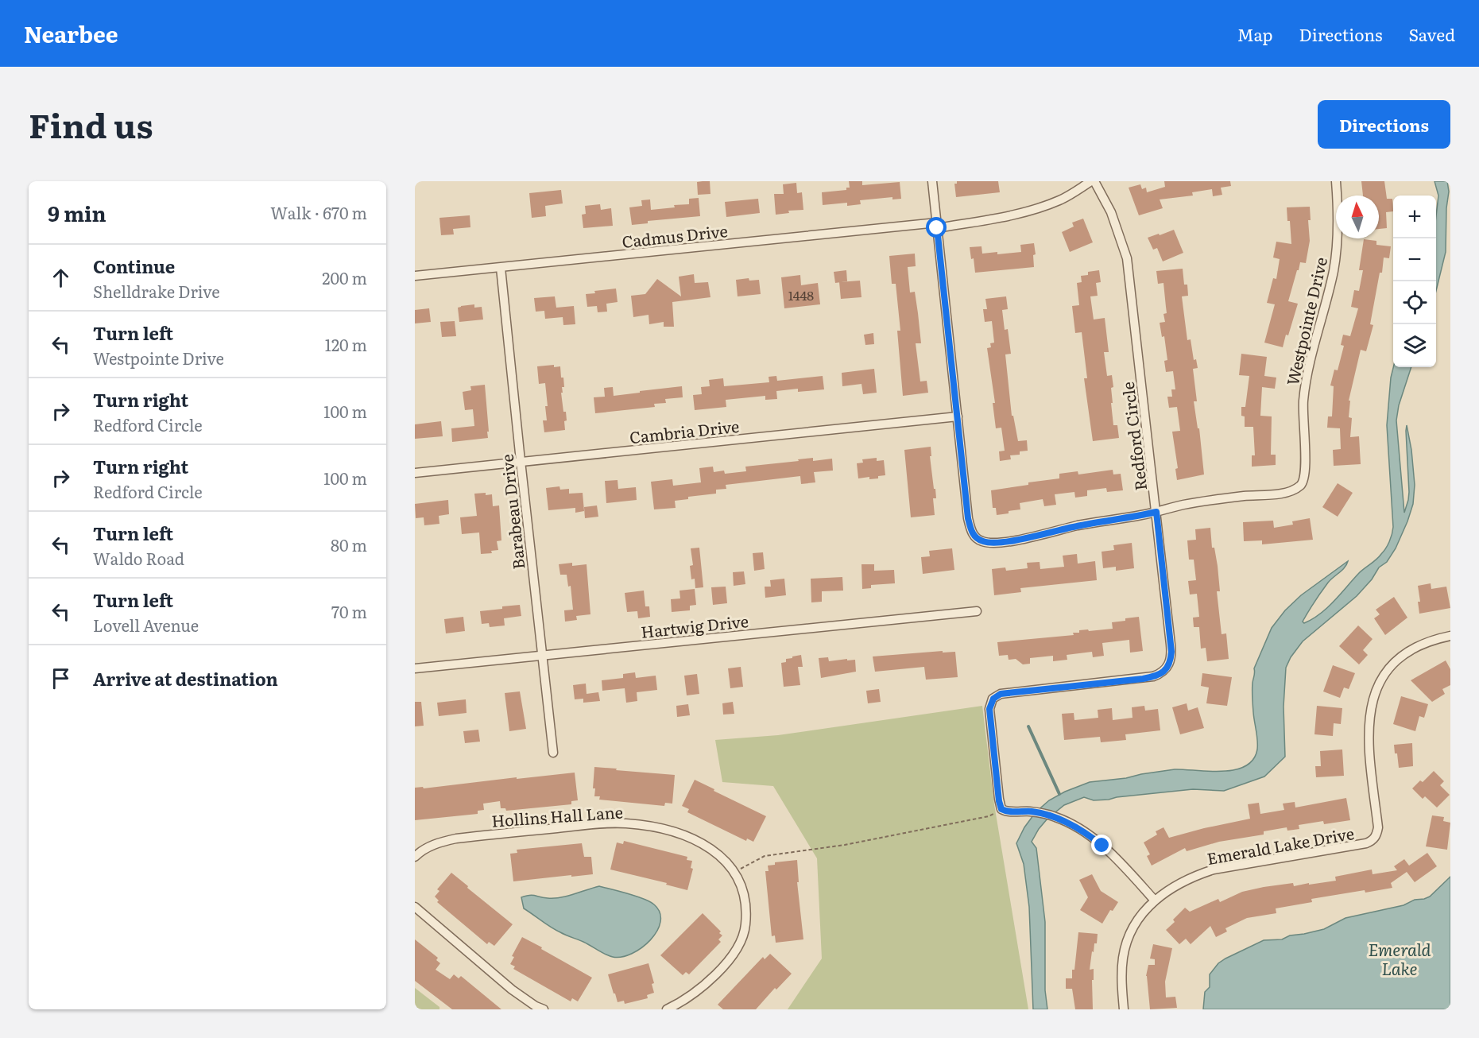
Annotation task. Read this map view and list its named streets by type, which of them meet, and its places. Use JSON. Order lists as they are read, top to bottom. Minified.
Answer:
{"streets":{"street":["Cadmus Drive","Westpointe Drive","Cambria Drive","Redford Circle","Barabeau Drive","Hartwig Drive","Hollins Hall Lane","Emerald Lake Drive"]},"crossings":[["Cadmus Drive","Redford Circle"],["Cadmus Drive","Barabeau Drive"],["Westpointe Drive","Cambria Drive"],["Westpointe Drive","Redford Circle"],["Cambria Drive","Barabeau Drive"],["Barabeau Drive","Hartwig Drive"]],"water":["Emerald Lake"],"house_numbers":["1448"],"north":"top","page":{"header":"Nearbee","nav":["Map","Directions","Saved"],"title":"Find us","buttons":"Directions","heading":["9 min","Walk · 670 m"],"map_buttons":["+","−"],"list":[["Continue","Shelldrake Drive","200 m"],["Turn left","Westpointe Drive","120 m"],["Turn right","Redford Circle","100 m"],["Turn right","Redford Circle","100 m"],["Turn left","Waldo Road","80 m"],["Turn left","Lovell Avenue","70 m"],"Arrive at destination"]}}
